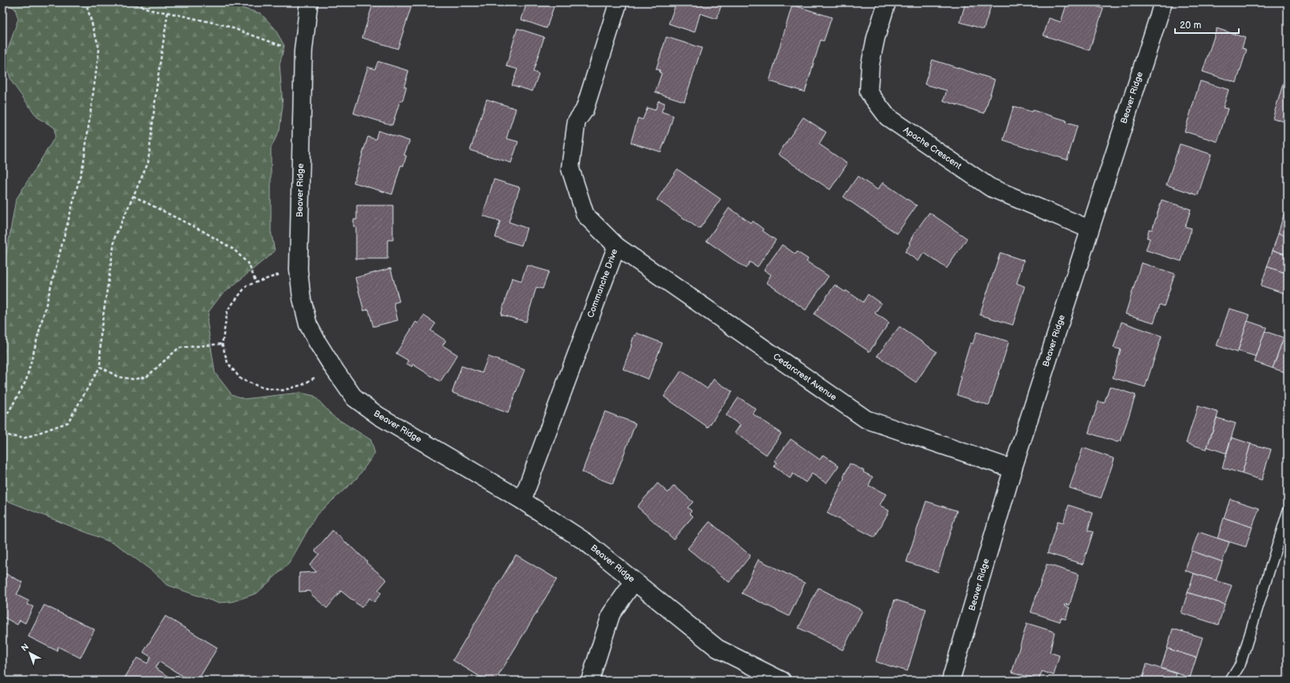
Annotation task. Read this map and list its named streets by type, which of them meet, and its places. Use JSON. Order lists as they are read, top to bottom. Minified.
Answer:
{"streets":{"street":["Beaver Ridge","Apache Crescent","Commanche Drive","Cedarcrest Avenue"]},"crossings":[["Beaver Ridge","Apache Crescent"],["Beaver Ridge","Commanche Drive"],["Beaver Ridge","Cedarcrest Avenue"],["Commanche Drive","Cedarcrest Avenue"]],"scale_bar":"20 m","north":"top left"}
